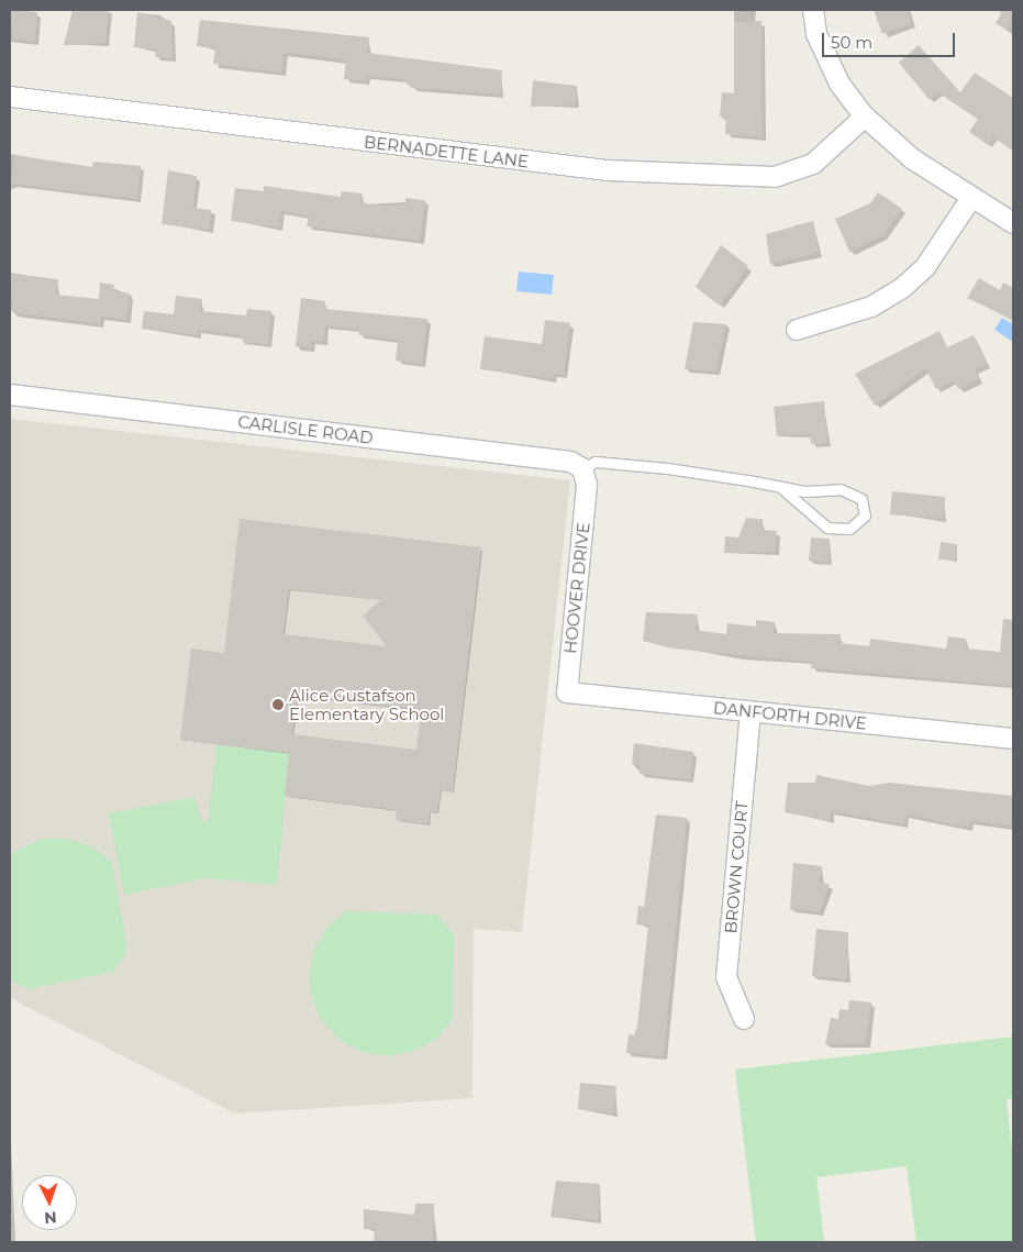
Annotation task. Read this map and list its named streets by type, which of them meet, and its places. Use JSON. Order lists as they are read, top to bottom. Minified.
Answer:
{"streets":{"street":["BERNADETTE LANE","CARLISLE ROAD","HOOVER DRIVE","DANFORTH DRIVE","BROWN COURT"]},"crossings":[["CARLISLE ROAD","HOOVER DRIVE"],["HOOVER DRIVE","DANFORTH DRIVE"],["DANFORTH DRIVE","BROWN COURT"]],"places":["Alice Gustafson Elementary School"],"scale_bar":"50 m","north":"bottom"}
